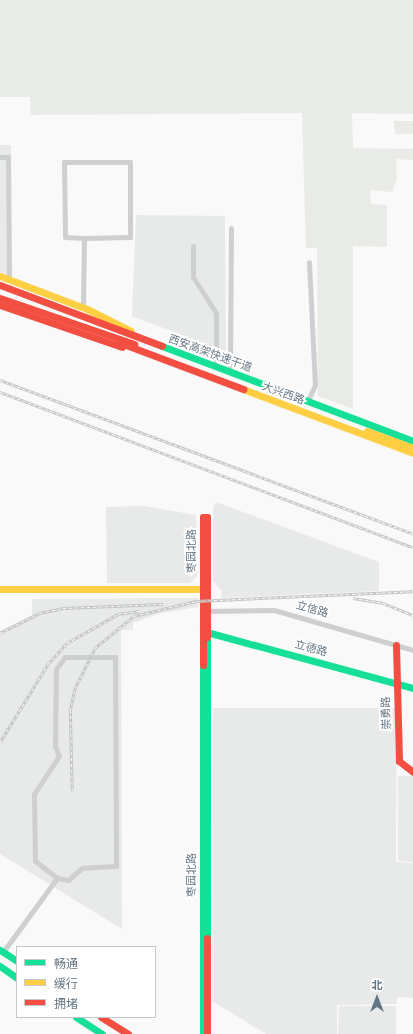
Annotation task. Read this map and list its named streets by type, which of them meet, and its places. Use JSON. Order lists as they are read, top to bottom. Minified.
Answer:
{"streets":{"main road":["西安高架快速干道","大兴西路","枣园北路","立德路","崇勇路"],"street":["立信路"]},"crossings":[["西安高架快速干道","大兴西路"],["枣园北路","立信路"],["枣园北路","立德路"],["立信路","崇勇路"],["立德路","崇勇路"]],"legend":["畅通","缓行","拥堵"],"north":"top"}
